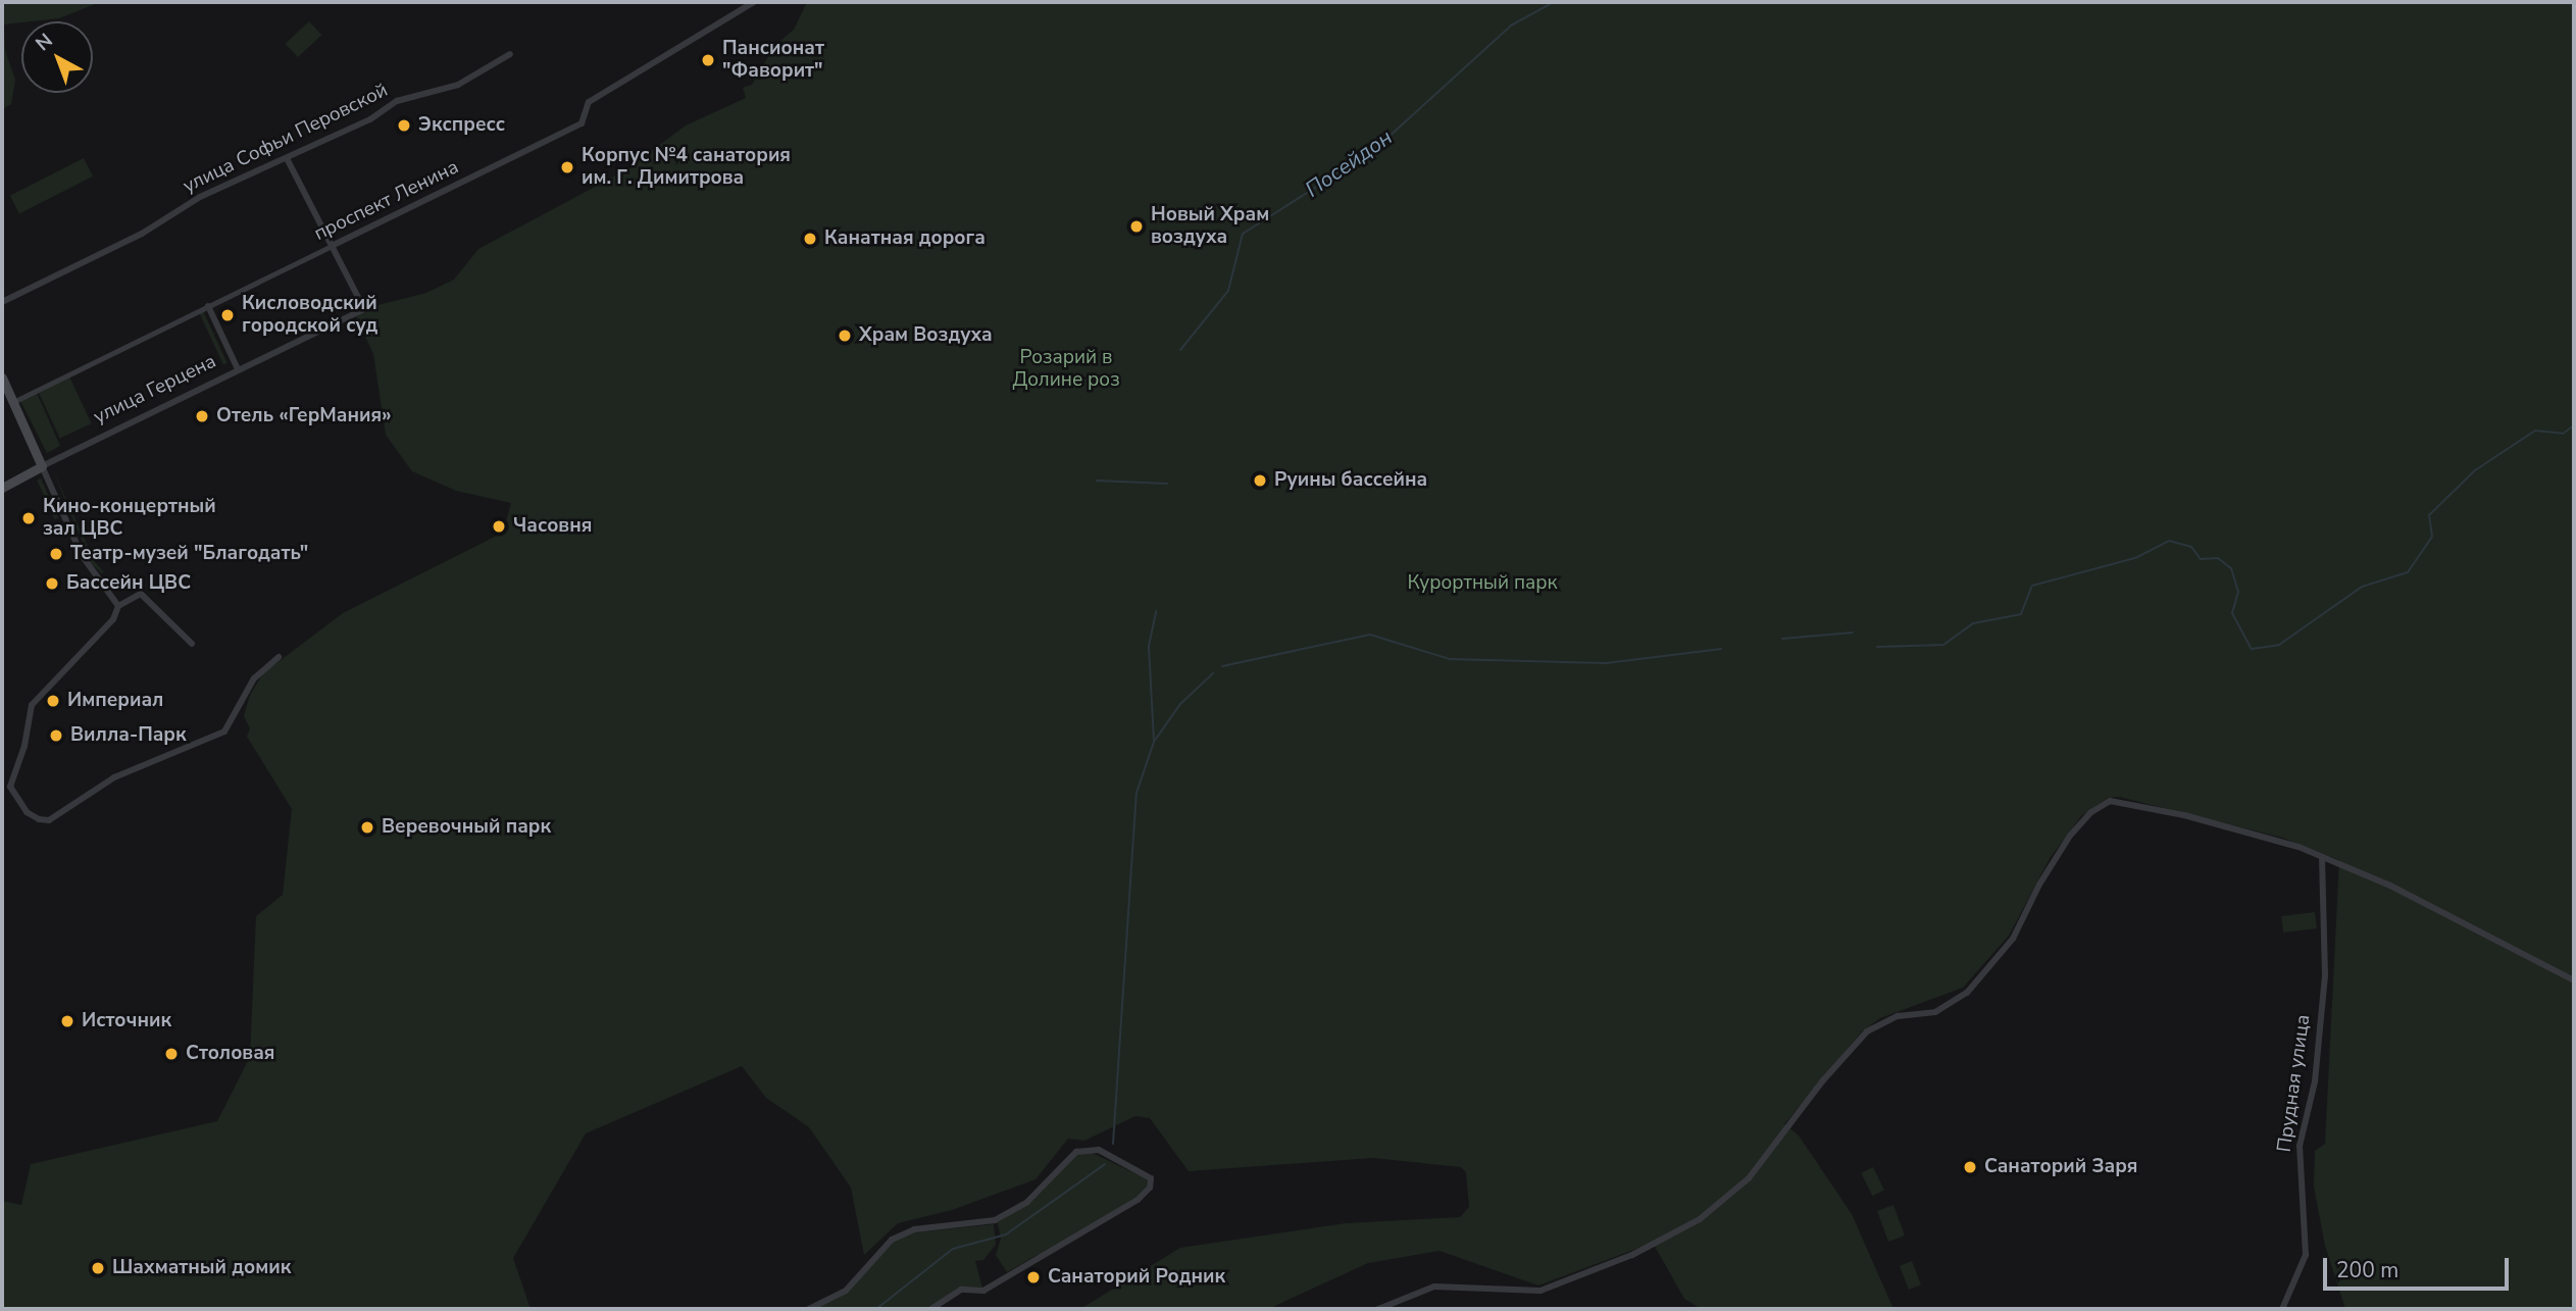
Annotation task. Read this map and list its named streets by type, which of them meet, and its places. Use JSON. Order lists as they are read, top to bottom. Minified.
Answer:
{"streets":{"main road":["улица Герцена"],"street":["улица Софьи Перовской","проспект Ленина","Прудная улица"]},"crossings":[["проспект Ленина","улица Герцена"]],"water":["Посейдон"],"parks":["Розарий в Долине роз","Курортный парк"],"places":["Пансионат \"Фаворит\"","Экспресс","Корпус №4 санатория им. Г. Димитрова","Новый Храм воздуха","Канатная дорога","Кисловодский городской суд","Храм Воздуха","Отель «ГерМания»","Руины бассейна","Кино-концертный зал ЦВС","Часовня","Театр-музей \"Благодать\"","Бассейн ЦВС","Империал","Вилла-Парк","Веревочный парк","Источник","Столовая","Санаторий Заря","Шахматный домик","Санаторий Родник"],"scale_bar":"200 m","north":"top left"}
